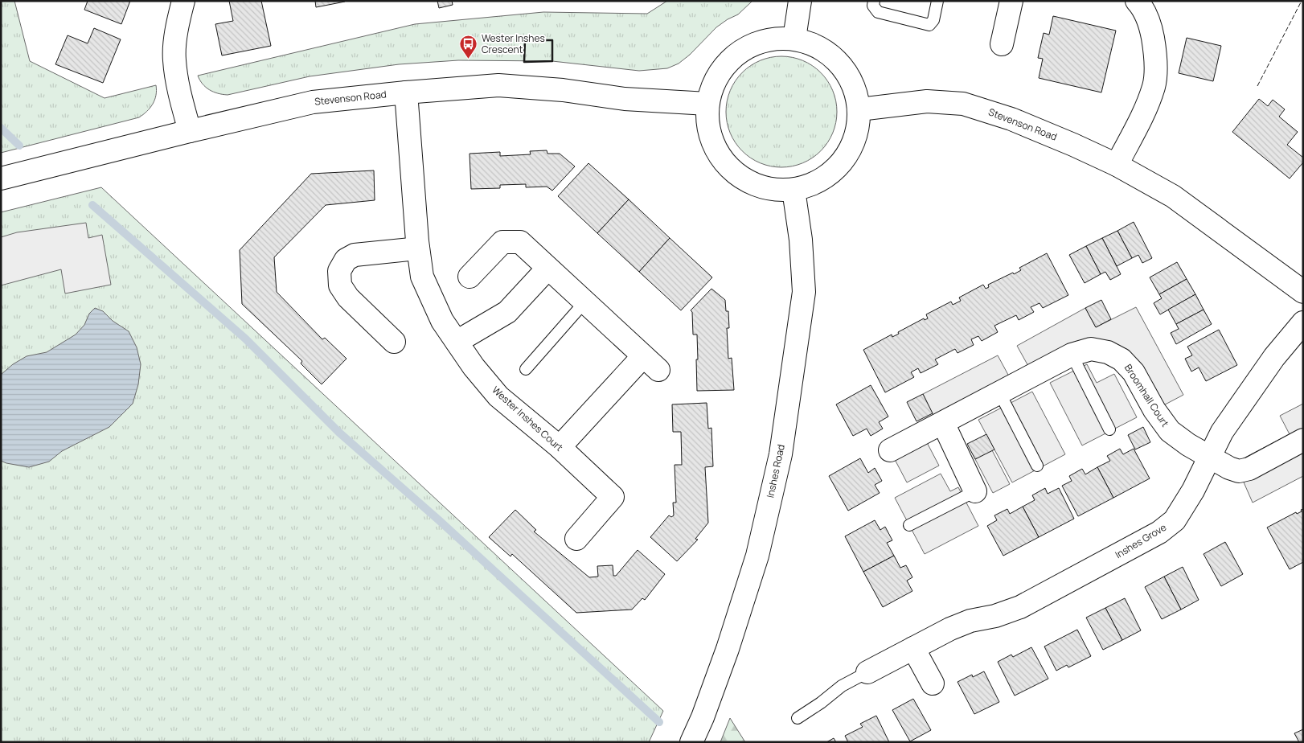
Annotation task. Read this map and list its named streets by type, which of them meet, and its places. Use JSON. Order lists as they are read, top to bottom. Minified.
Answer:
{"streets":{"street":["Stevenson Road","Broomhall Court","Wester Inshes Court","Inshes Road","Inshes Grove"]},"crossings":[["Stevenson Road","Wester Inshes Court"],["Broomhall Court","Inshes Grove"]],"places":{"bus stop":["Wester Inshes Crescent"]}}
